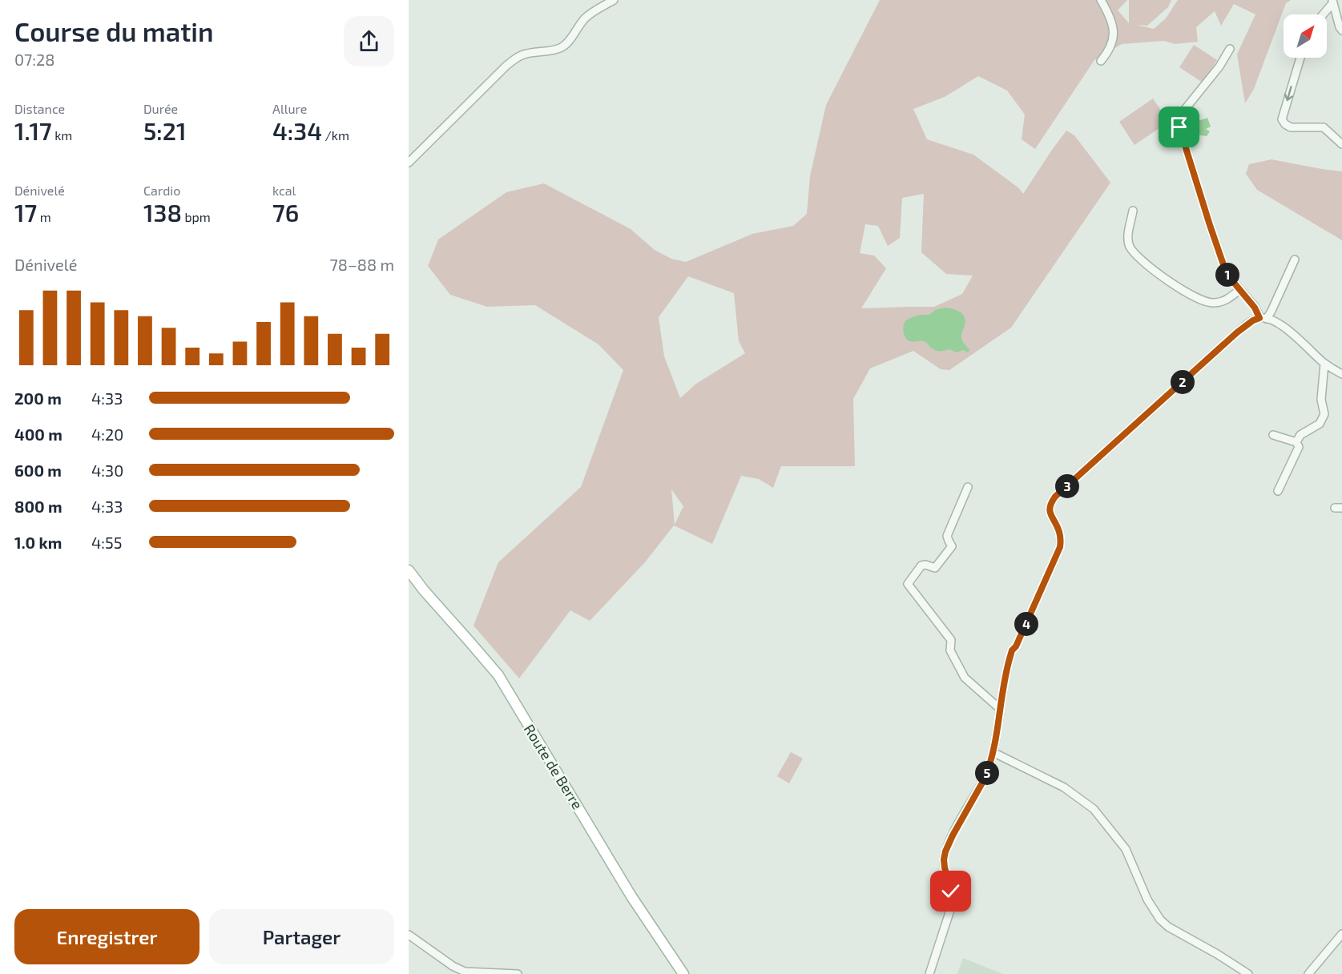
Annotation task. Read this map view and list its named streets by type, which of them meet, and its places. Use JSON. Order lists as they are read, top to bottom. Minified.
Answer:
{"streets":{"main road":["Route de Berre"]},"north":"top right","page":{"heading":["Course du matin","07:28"],"stats":[["Distance","1.17 km"],["Durée","5:21"],["Allure","4:34 /km"],["Dénivelé","17 m"],["Cardio","138 bpm"],["kcal","76"]],"chart":["Dénivelé","78–88 m"],"pins":["1","2","3","4","5"],"list":[{"name":"200 m","note":"4:33"},{"name":"400 m","note":"4:20"},{"name":"600 m","note":"4:30"},{"name":"800 m","note":"4:33"},{"name":"1.0 km","note":"4:55"}],"buttons":["Enregistrer","Partager"]}}
